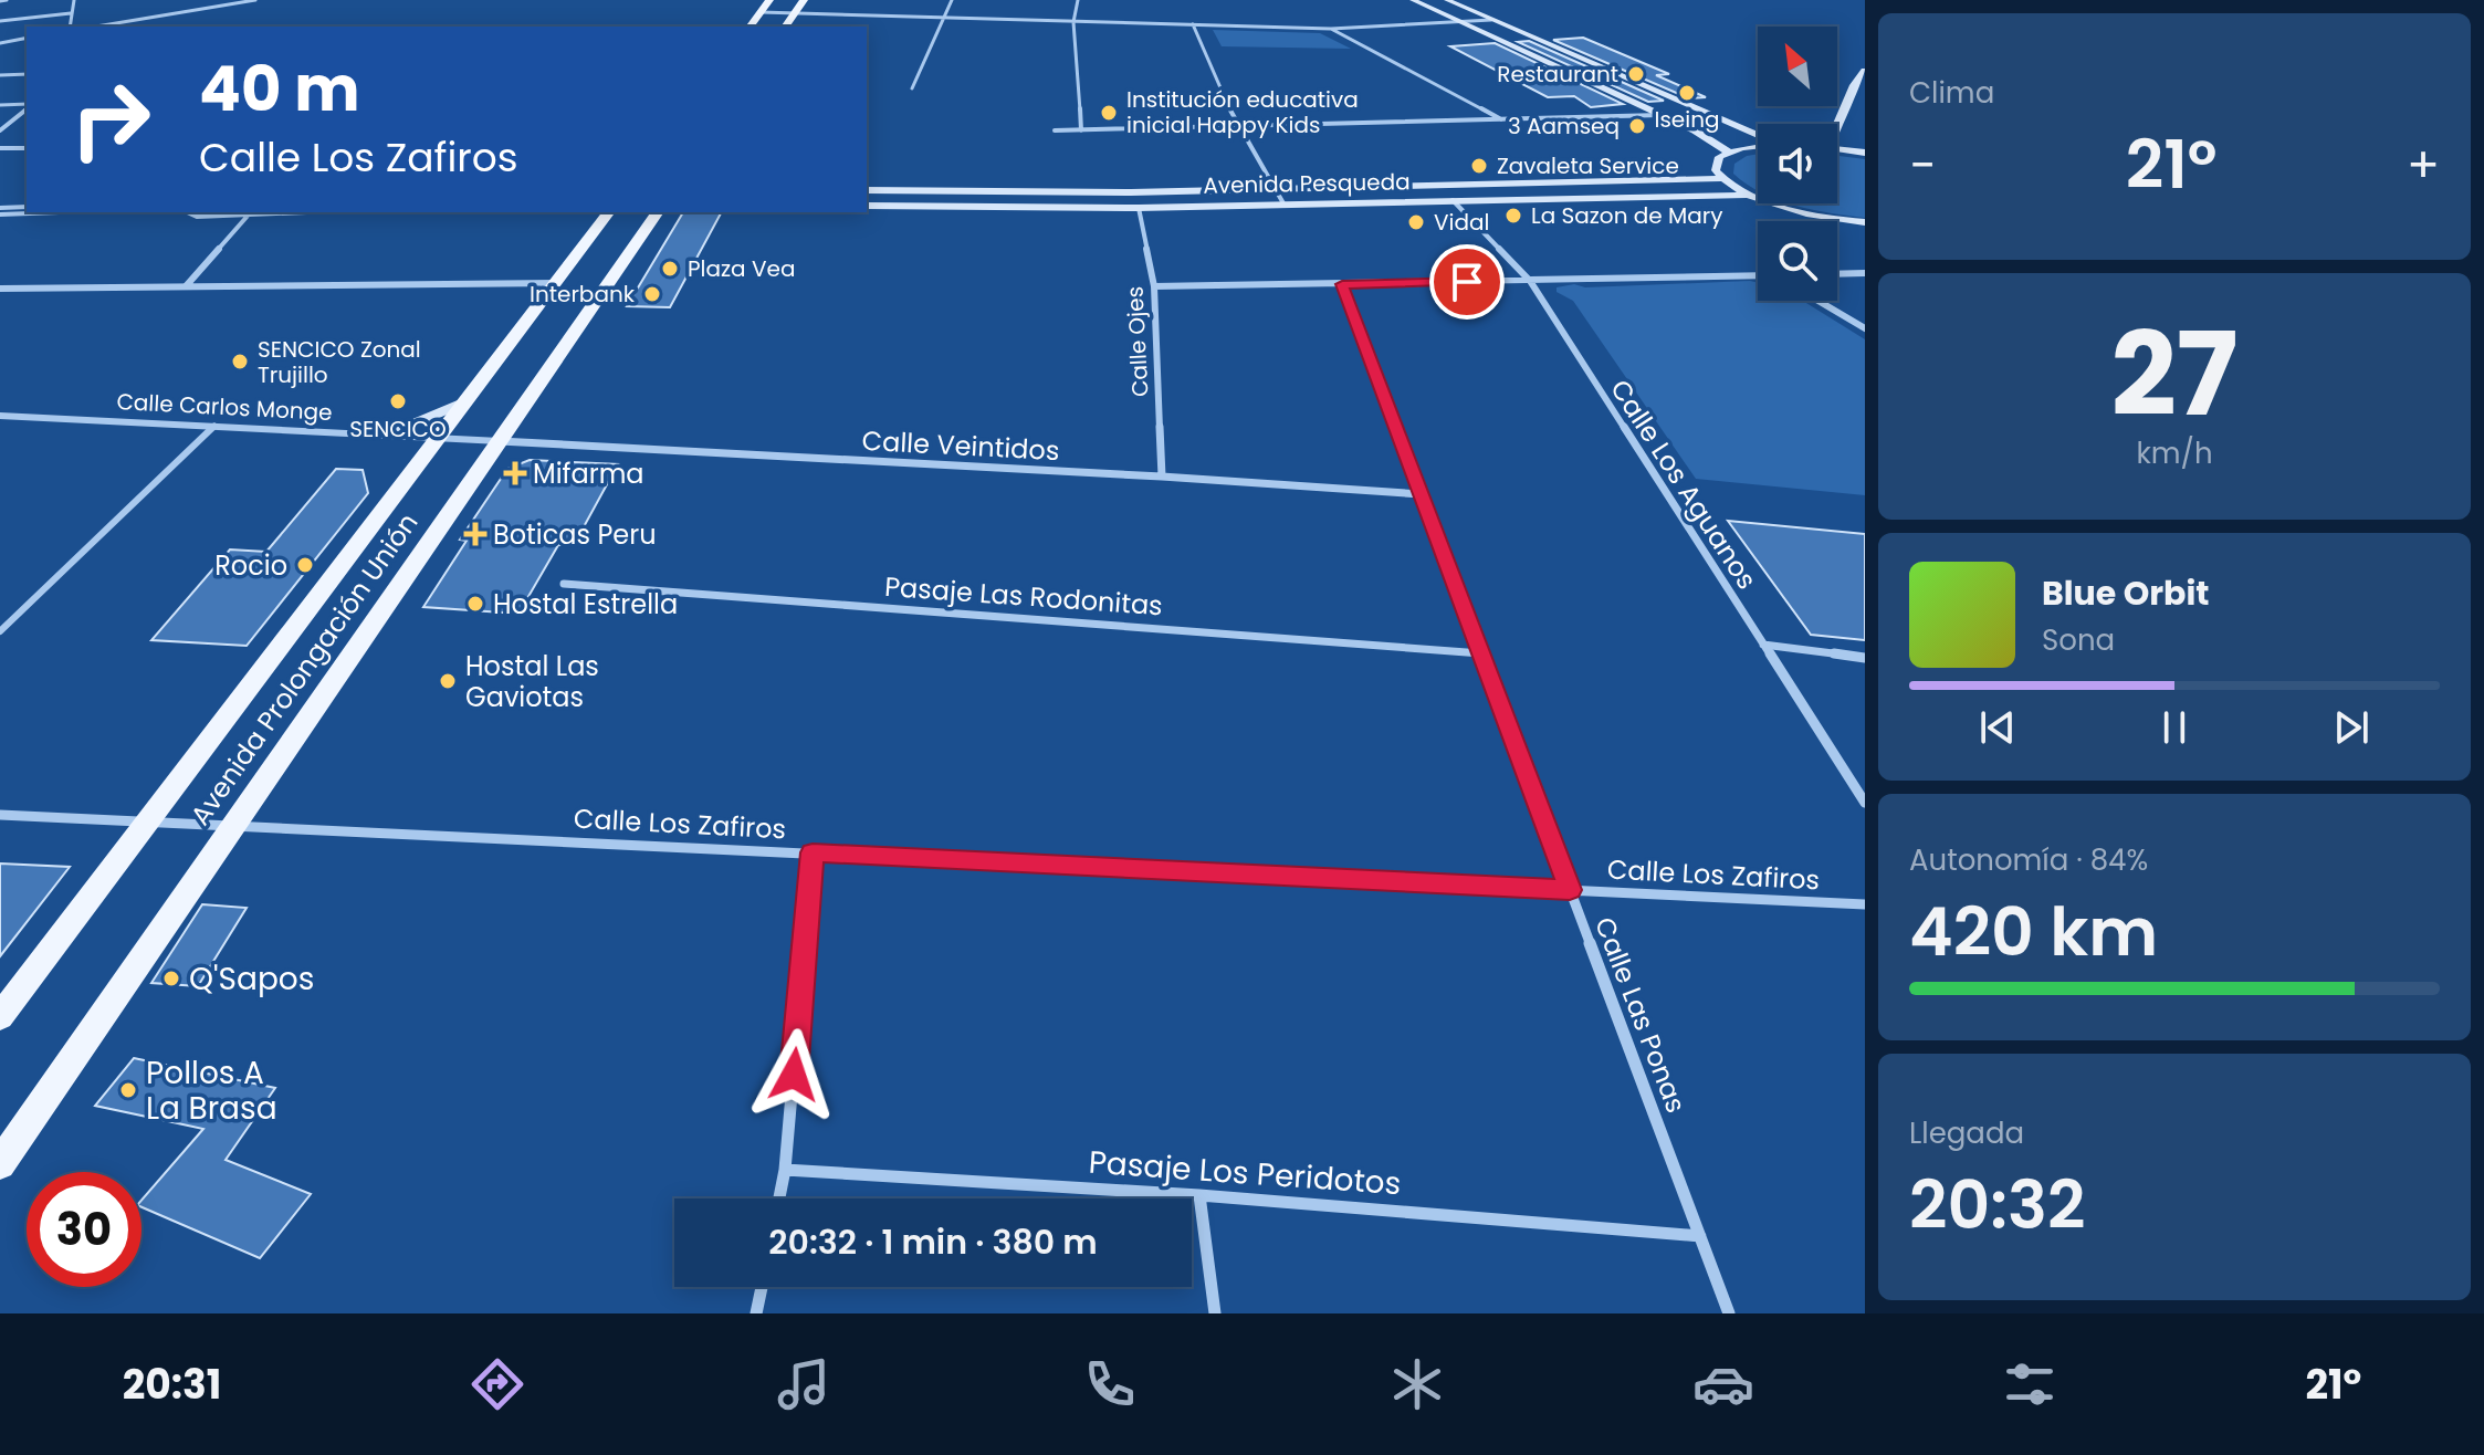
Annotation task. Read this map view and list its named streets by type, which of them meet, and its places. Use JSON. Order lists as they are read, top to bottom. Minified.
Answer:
{"streets":{"main road":["Avenida Pesqueda","Avenida Prolongación Unión"],"street":["Calle Ojes","Calle Carlos Monge","Calle Veintidos","Calle Los Aguanos","Pasaje Las Rodonitas","Calle Los Zafiros","Calle Las Ponas","Pasaje Los Peridotos"]},"crossings":[["Avenida Pesqueda","Calle Ojes"],["Avenida Pesqueda","Calle Los Aguanos"],["Calle Ojes","Calle Veintidos"],["Calle Carlos Monge","Calle Veintidos"],["Calle Carlos Monge","Avenida Prolongación Unión"],["Calle Veintidos","Avenida Prolongación Unión"],["Calle Veintidos","Calle Las Ponas"],["Pasaje Las Rodonitas","Calle Las Ponas"],["Avenida Prolongación Unión","Calle Los Zafiros"],["Calle Los Zafiros","Calle Las Ponas"],["Calle Las Ponas","Pasaje Los Peridotos"]],"places":{"other":["Restaurant","Iseing","Institución educativa inicial Happy Kids","3 Aamseq","Zavaleta Service","La Sazon de Mary","Vidal","Plaza Vea","Interbank","SENCICO Zonal Trujillo","SENCICO","Rocio","Hostal Estrella","Hostal Las Gaviotas","Q'Sapos","Pollos A La Brasa"],"health":["Mifarma","Boticas Peru"]},"north":"top left","page":{"tile":["Clima",["27","km/h"],["Autonomía · 84%","420 km"],["Llegada","20:32"]],"turn":["40 m","Calle Los Zafiros"],"heat":["−","21°","+"],"song":["Blue Orbit","Sona"],"limit":"30","trip":"20:32 · 1 min · 380 m","tabs":["20:31","21°"]}}
